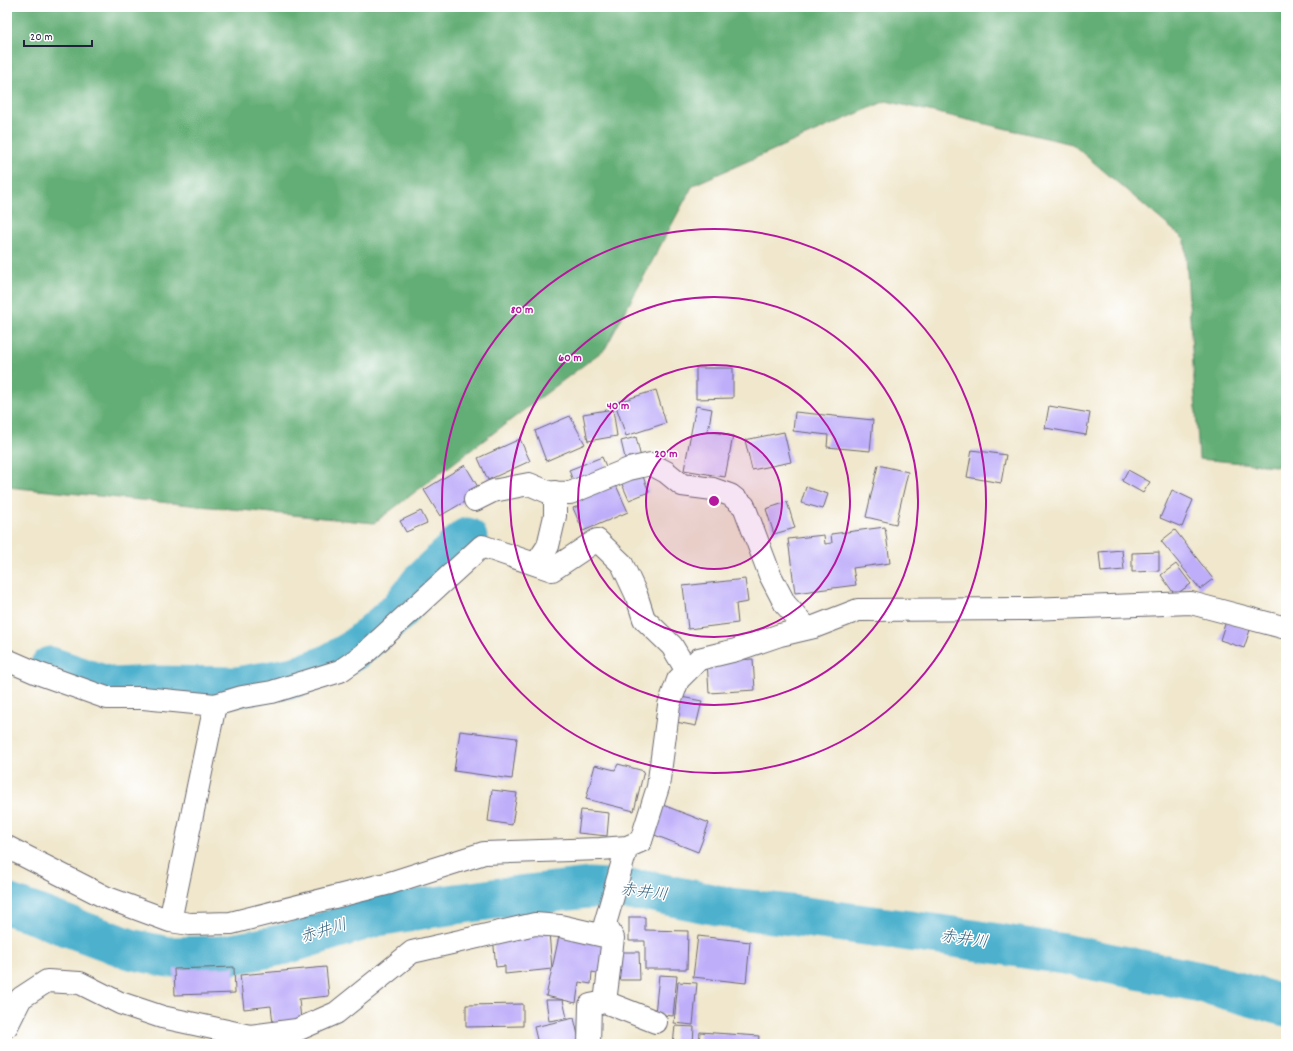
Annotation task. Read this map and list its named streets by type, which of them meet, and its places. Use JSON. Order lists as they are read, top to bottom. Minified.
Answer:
{"water":["赤井川"],"scale_bar":"20 m","rings":["80 m","60 m","40 m","20 m"]}
